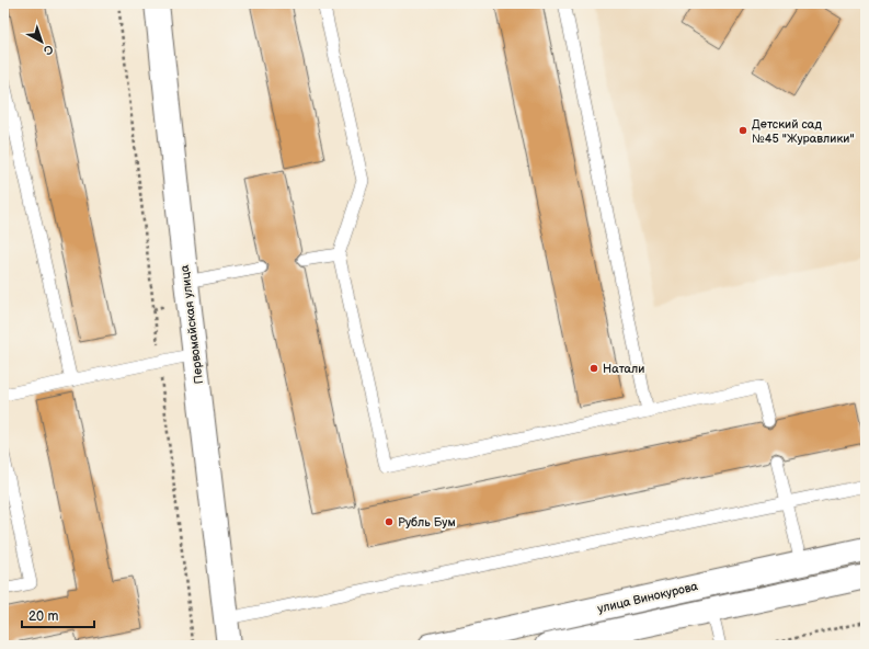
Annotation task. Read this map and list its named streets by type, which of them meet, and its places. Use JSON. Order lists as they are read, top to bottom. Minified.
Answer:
{"streets":{"main road":["Первомайская улица","улица Винокурова"]},"places":["Детский сад №45 \"Журавлики\"","Натали","Рубль Бум"],"scale_bar":"20 m","north":"bottom right"}
